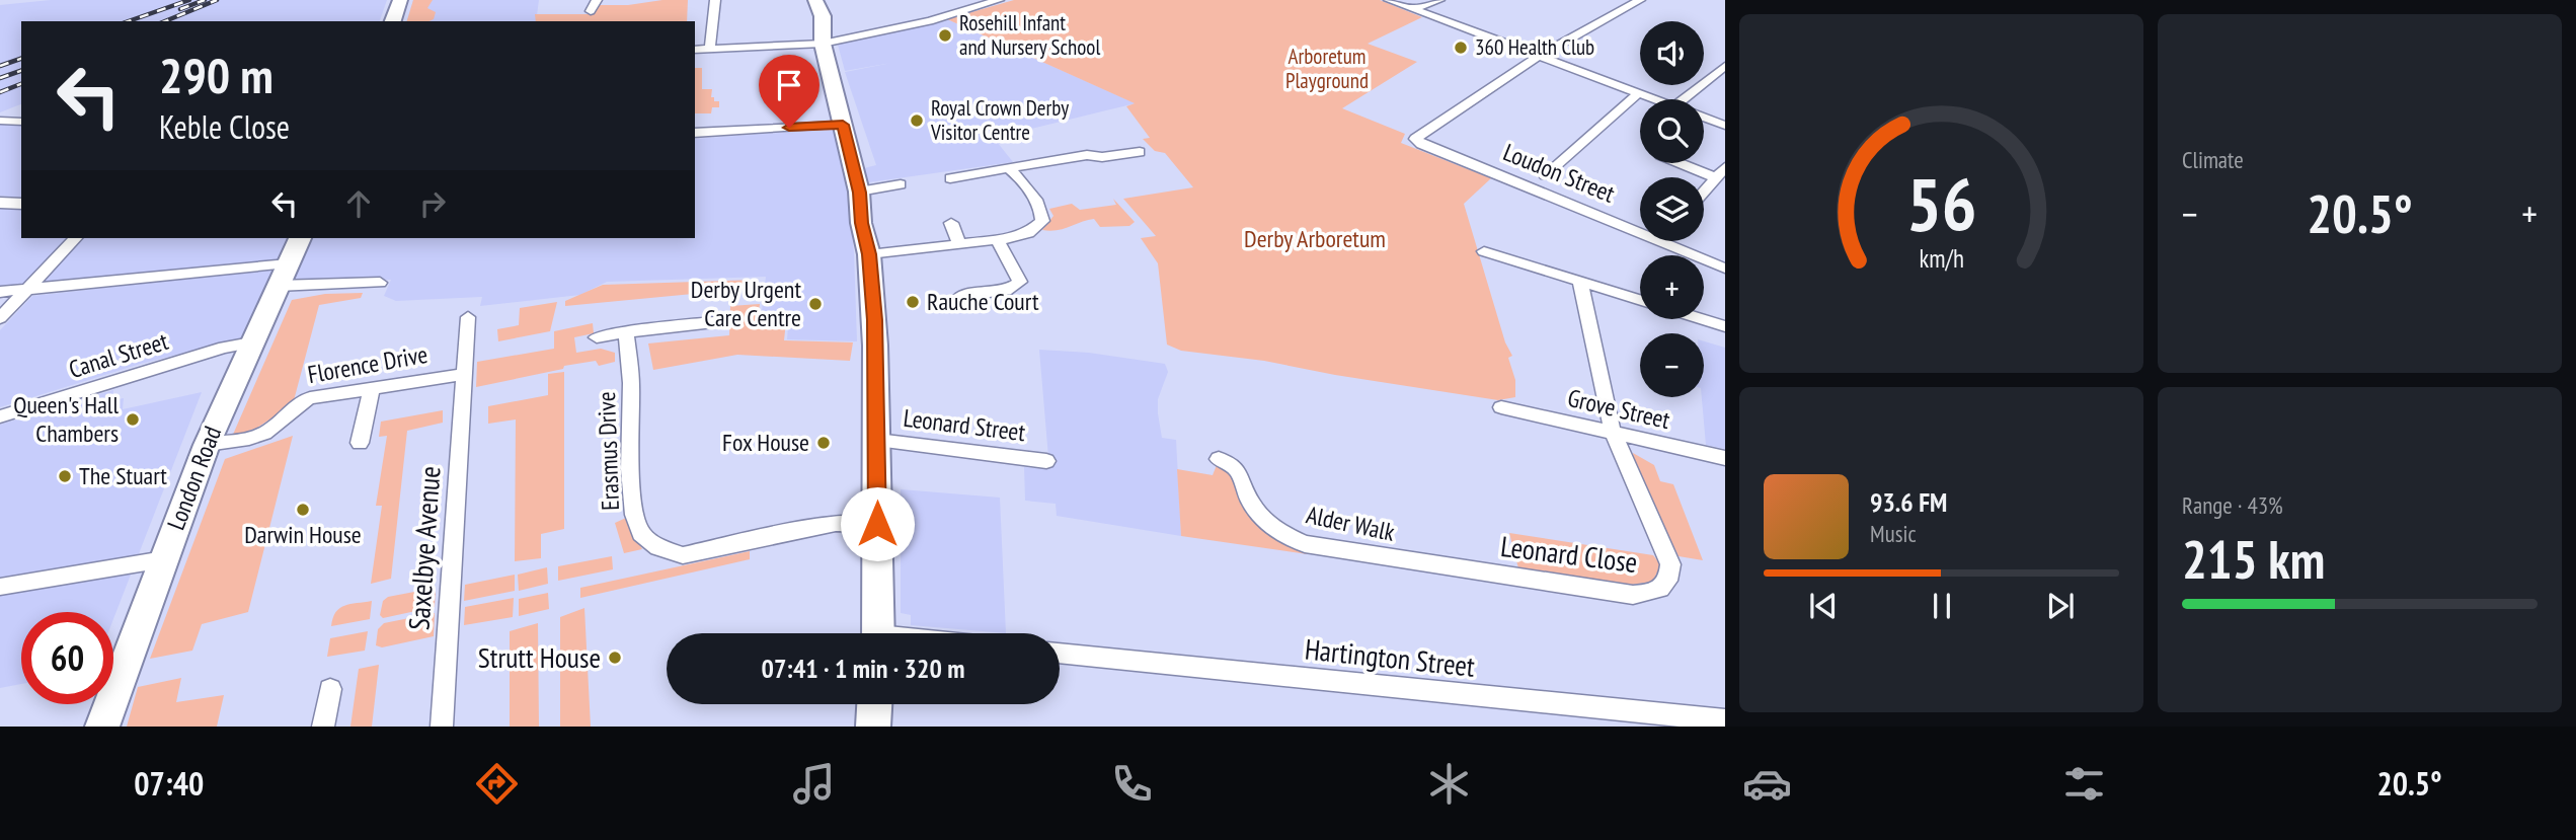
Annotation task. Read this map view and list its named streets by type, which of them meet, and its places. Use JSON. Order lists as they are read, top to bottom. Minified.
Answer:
{"streets":{"main road":["London Road"],"street":["Loudon Street","Canal Street","Florence Drive","Grove Street","Leonard Street","Erasmus Drive","Alder Walk","Saxelbye Avenue","Leonard Close","Hartington Street"]},"crossings":[["Canal Street","London Road"],["Florence Drive","London Road"],["Florence Drive","Saxelbye Avenue"],["Grove Street","Leonard Close"],["Alder Walk","Leonard Close"]],"parks":["Arboretum Playground","Derby Arboretum"],"places":["Rosehill Infant and Nursery School","360 Health Club","Royal Crown Derby Visitor Centre","Rauche Court","Derby Urgent Care Centre","Queen's Hall Chambers","Fox House","The Stuart","Darwin House","Strutt House"],"page":{"tile":["Climate",["Range · 43%","215 km"]],"map_buttons":["+","−"],"turn":["290 m","Keble Close"],"heat":["−","20.5°","+"],"song":["93.6 FM","Music"],"limit":"60","trip":"07:41 · 1 min · 320 m","tabs":["07:40","20.5°"],"gauge":["56","km/h"]}}
